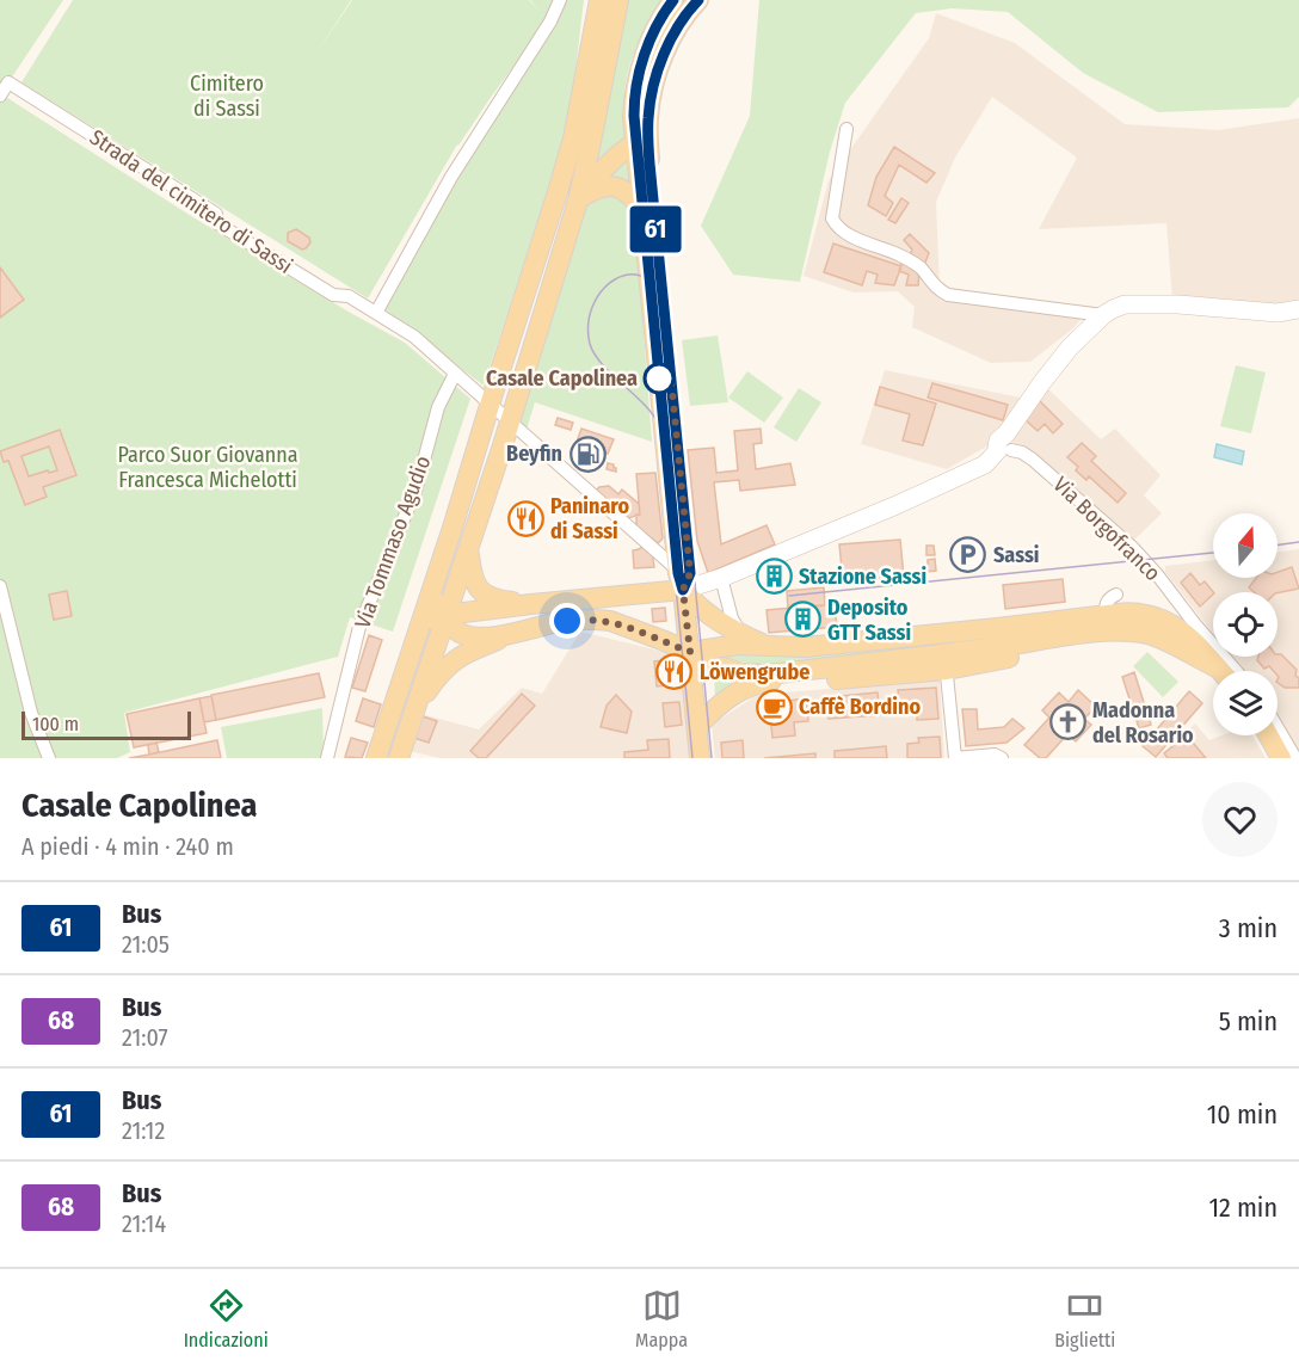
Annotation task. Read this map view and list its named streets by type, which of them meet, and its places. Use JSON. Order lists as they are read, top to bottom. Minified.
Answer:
{"streets":{"street":["Strada del cimitero di Sassi","Via Borgofranco","Via Tommaso Agudio"]},"crossings":[["Strada del cimitero di Sassi","Via Tommaso Agudio"]],"parks":["Cimitero di Sassi","Parco Suor Giovanna Francesca Michelotti"],"places":{"other":["Casale Capolinea"],"fuel station":["Beyfin"],"restaurant":["Paninaro di Sassi","Löwengrube"],"parking":["Sassi"],"building":["Stazione Sassi","Deposito GTT Sassi"],"cafe":["Caffè Bordino"],"church":["Madonna del Rosario"]},"lines":["bus line 61"],"scale_bar":"100 m","north":"top","page":{"on_map":"61","scale":"100 m","heading":["Casale Capolinea","A piedi · 4 min · 240 m"],"list":[{"mark":"61","name":"Bus","note":"21:05","value":"3 min"},{"mark":"68","name":"Bus","note":"21:07","value":"5 min"},{"mark":"61","name":"Bus","note":"21:12","value":"10 min"},{"mark":"68","name":"Bus","note":"21:14","value":"12 min"}],"tabs":["Indicazioni","Mappa","Biglietti"]}}
